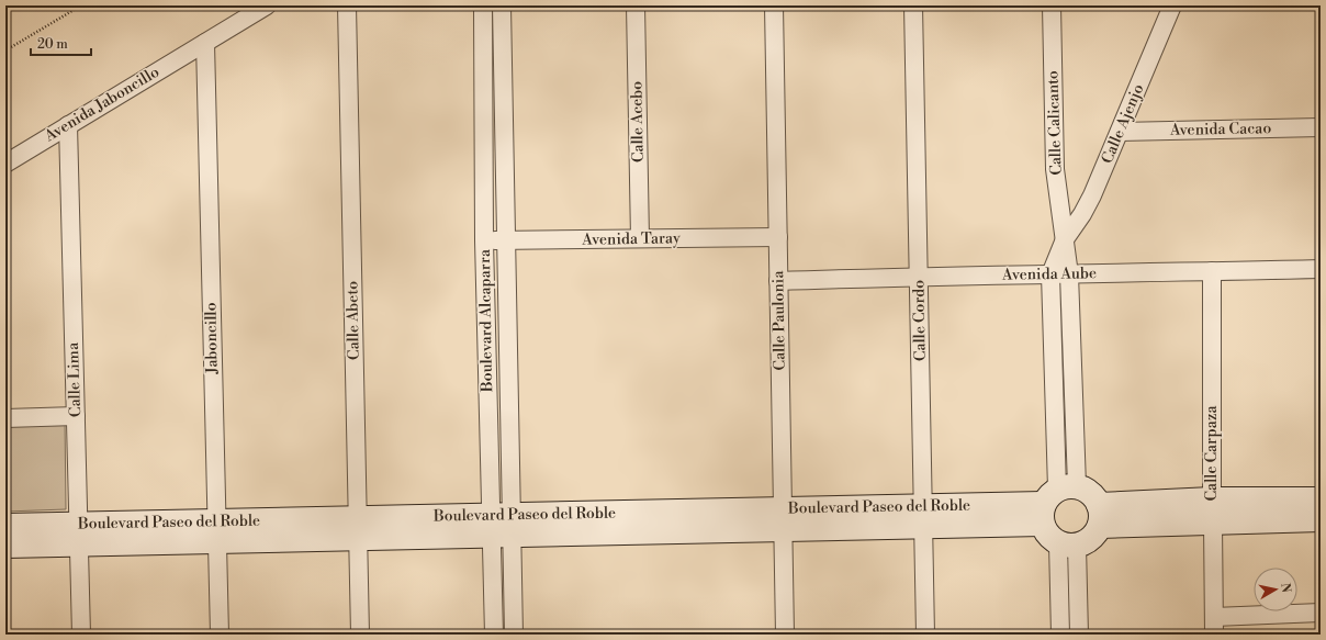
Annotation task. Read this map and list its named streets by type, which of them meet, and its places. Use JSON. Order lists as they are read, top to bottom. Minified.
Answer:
{"streets":{"street":["Avenida Jaboncillo","Calle Acebo","Calle Calicanto","Calle Ajenjo","Avenida Cacao","Avenida Taray","Avenida Aube","Calle Abeto","Boulevard Alcaparra","Calle Paulonia","Calle Cordo","Jaboncillo","Calle Lima","Calle Carpaza","Boulevard Paseo del Roble"]},"crossings":[["Avenida Jaboncillo","Jaboncillo"],["Avenida Jaboncillo","Calle Lima"],["Calle Acebo","Avenida Taray"],["Calle Calicanto","Calle Ajenjo"],["Calle Ajenjo","Avenida Cacao"],["Calle Ajenjo","Avenida Aube"],["Calle Ajenjo","Boulevard Paseo del Roble"],["Avenida Taray","Boulevard Alcaparra"],["Avenida Taray","Calle Paulonia"],["Avenida Aube","Calle Paulonia"],["Avenida Aube","Calle Cordo"],["Avenida Aube","Calle Carpaza"],["Calle Abeto","Boulevard Paseo del Roble"],["Boulevard Alcaparra","Boulevard Paseo del Roble"],["Calle Paulonia","Boulevard Paseo del Roble"],["Calle Cordo","Boulevard Paseo del Roble"],["Jaboncillo","Boulevard Paseo del Roble"],["Calle Lima","Boulevard Paseo del Roble"]],"scale_bar":"20 m","north":"right"}
